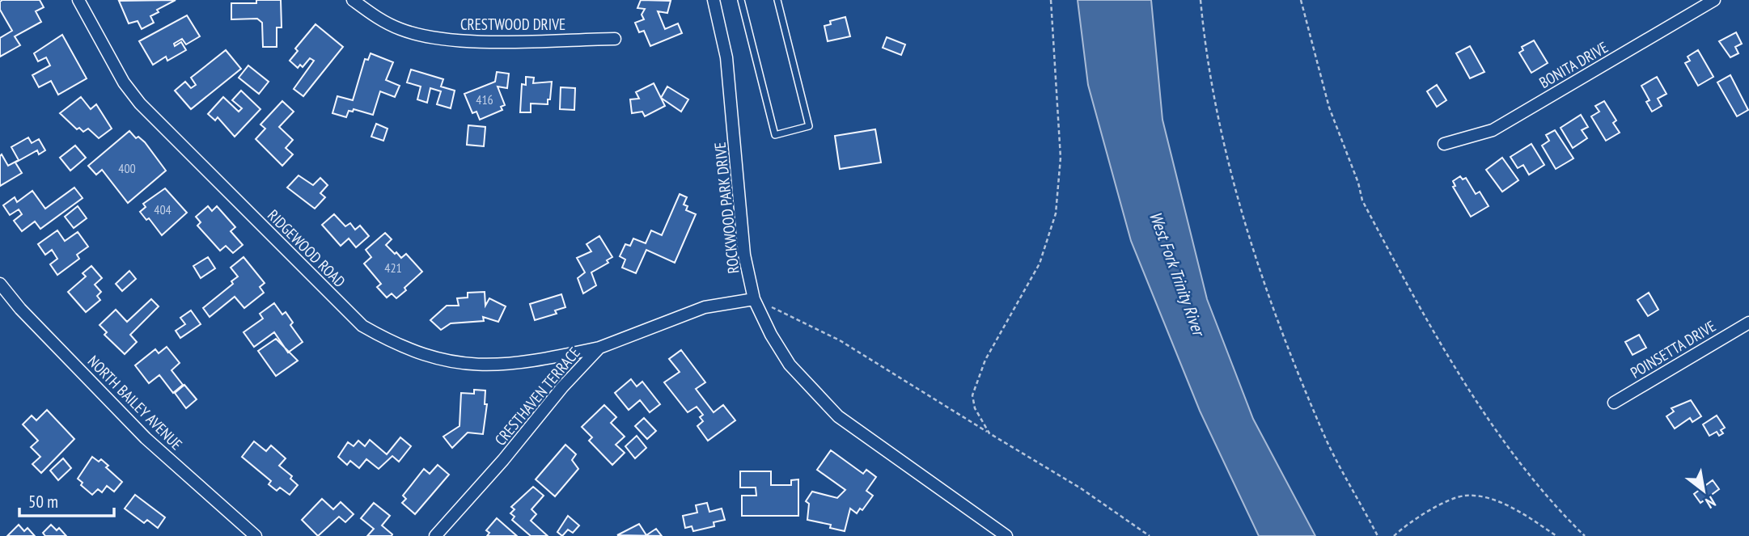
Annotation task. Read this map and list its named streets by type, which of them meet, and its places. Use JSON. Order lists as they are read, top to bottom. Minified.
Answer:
{"streets":{"street":["CRESTWOOD DRIVE","BONITA DRIVE","ROCKWOOD PARK DRIVE","RIDGEWOOD ROAD","POINSETTA DRIVE","CRESTHAVEN TERRACE","NORTH BAILEY AVENUE"]},"crossings":[["ROCKWOOD PARK DRIVE","CRESTHAVEN TERRACE"],["RIDGEWOOD ROAD","CRESTHAVEN TERRACE"]],"water":["West Fork Trinity River"],"house_numbers":["416","400","404","421"],"scale_bar":"50 m","north":"bottom right"}
